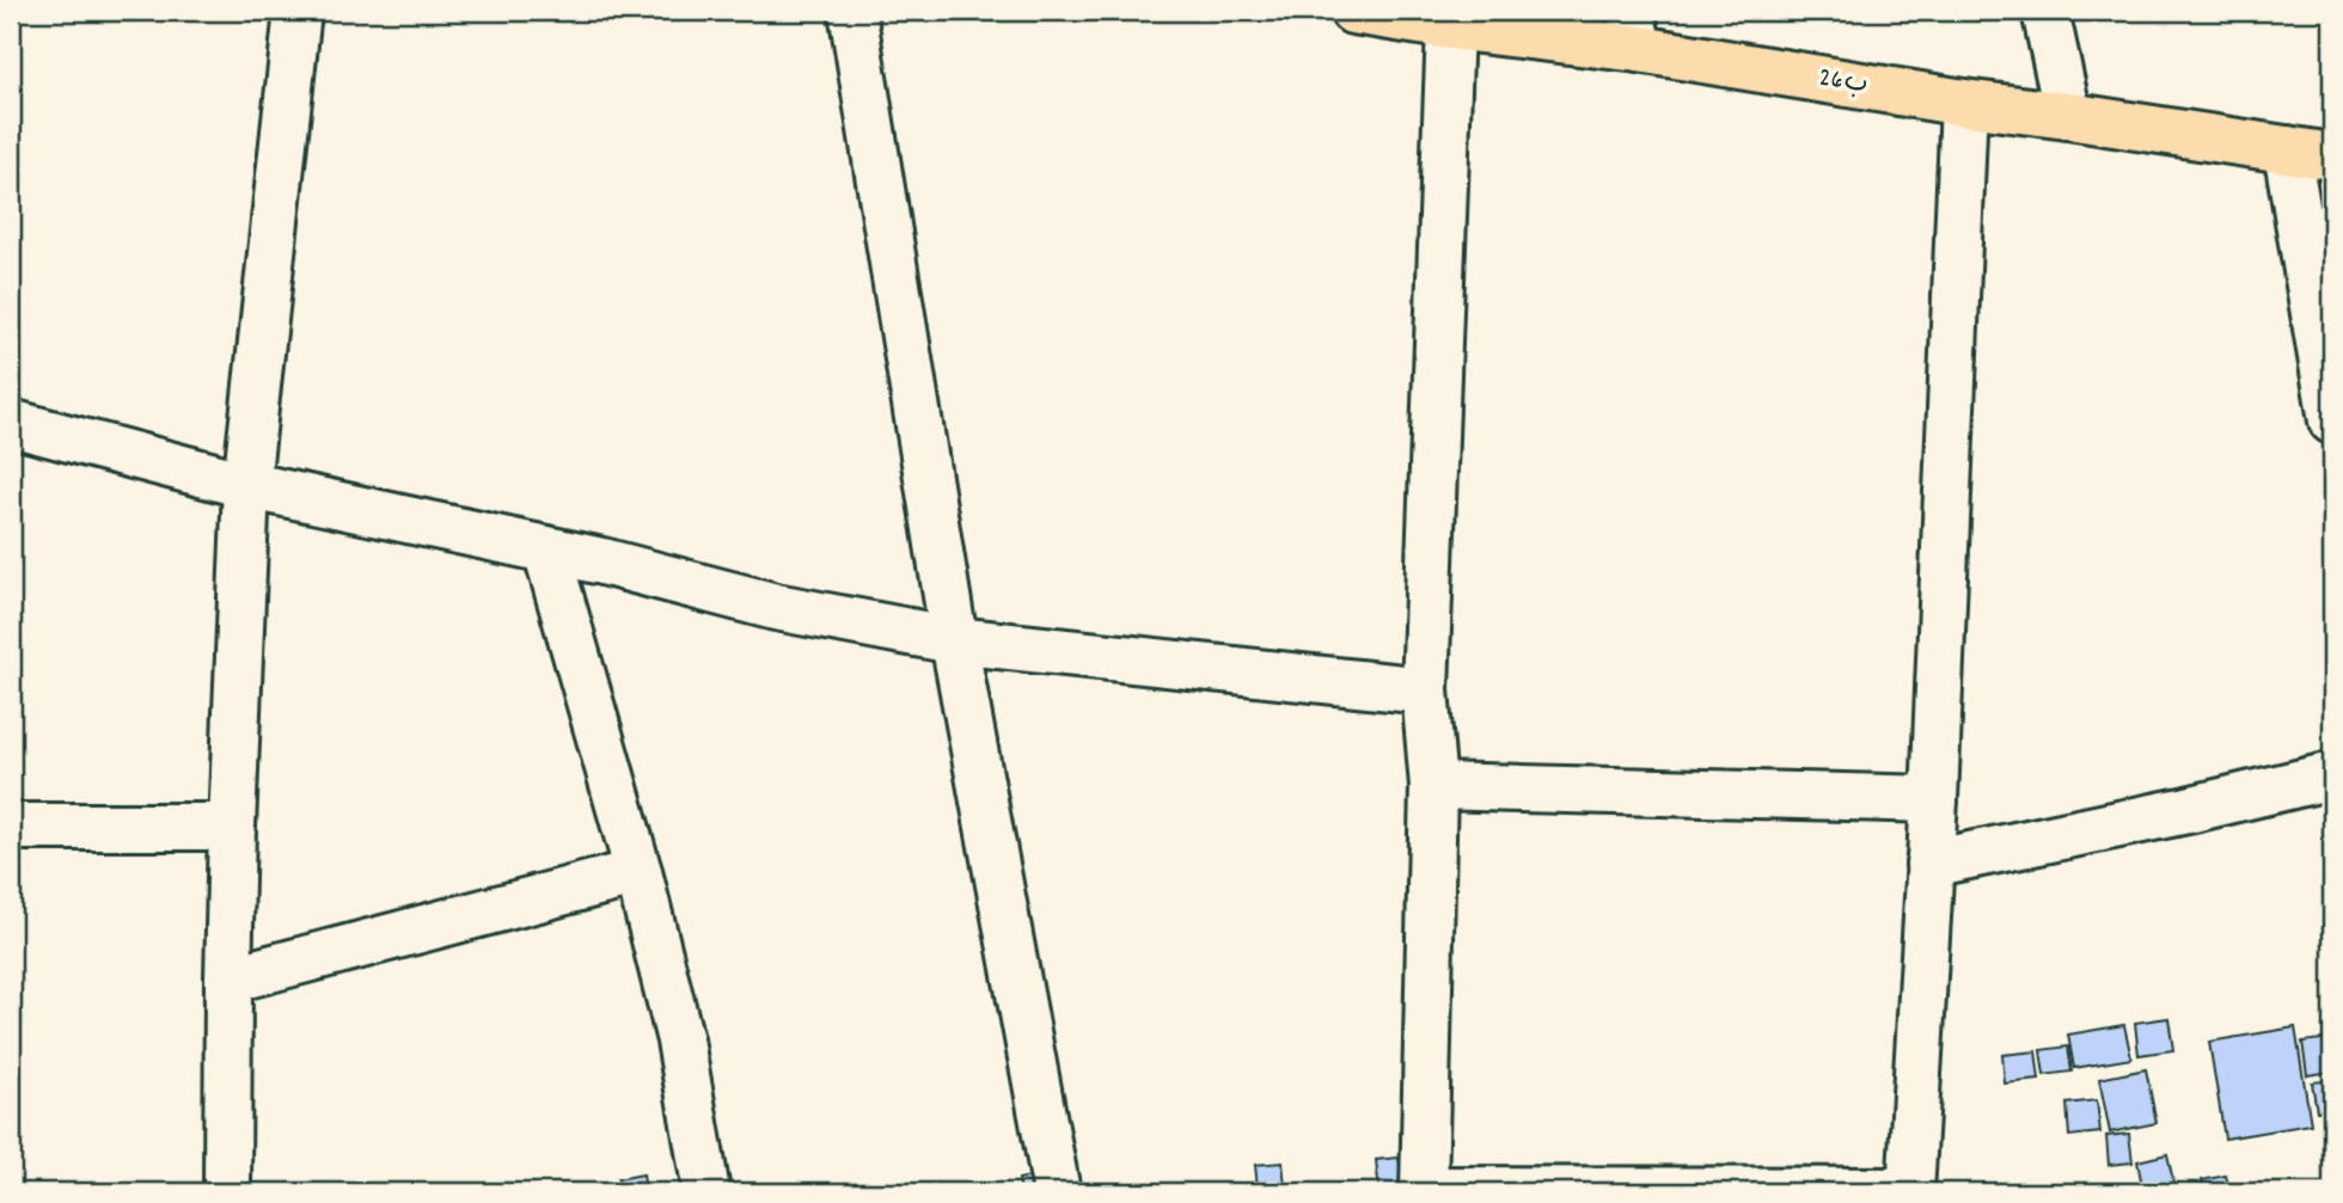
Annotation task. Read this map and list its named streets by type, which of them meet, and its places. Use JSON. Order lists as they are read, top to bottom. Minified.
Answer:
{"streets":{"highway":["26ب"]}}
